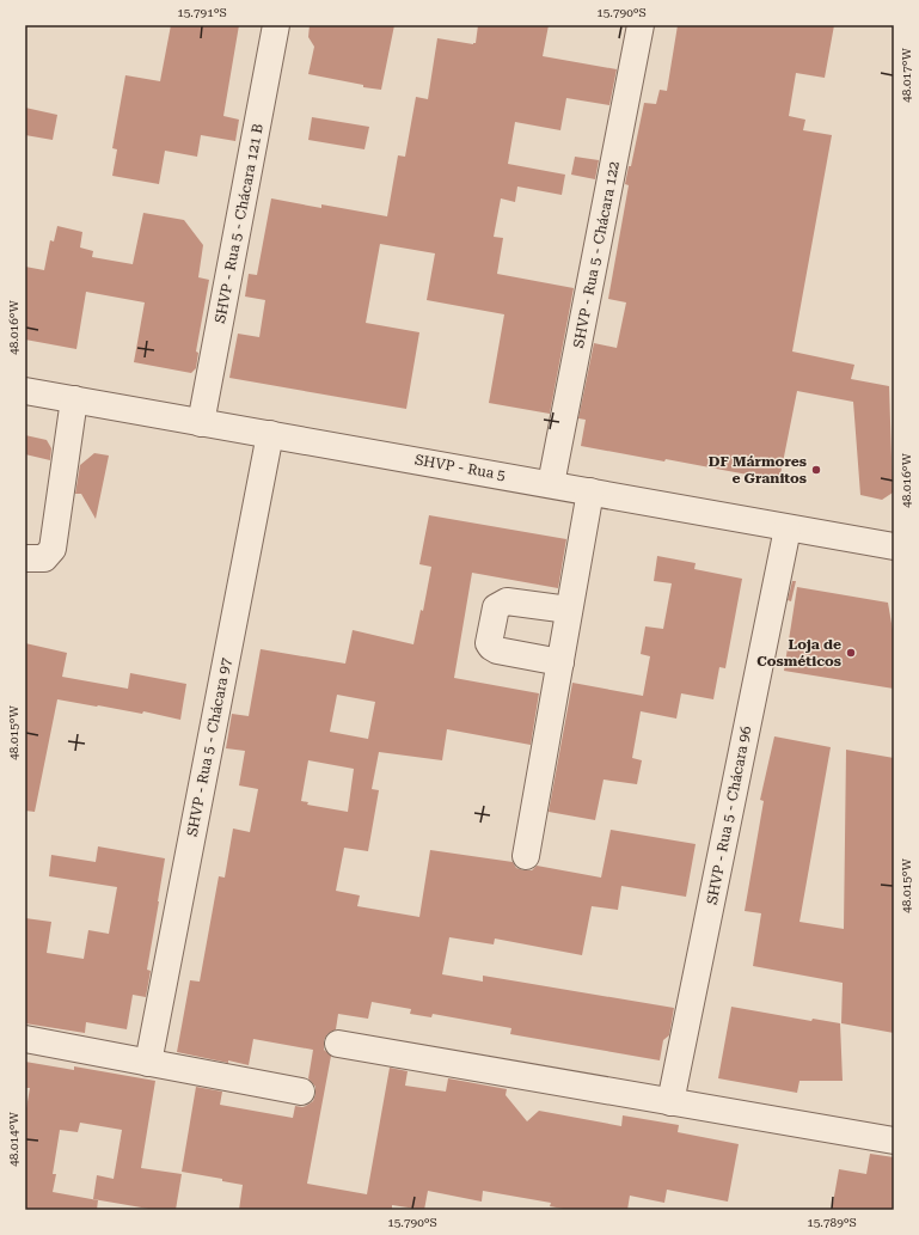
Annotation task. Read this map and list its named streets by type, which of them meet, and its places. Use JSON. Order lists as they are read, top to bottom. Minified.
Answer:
{"streets":{"street":["SHVP - Rua 5 - Chácara 121 B","SHVP - Rua 5 - Chácara 122","SHVP - Rua 5","SHVP - Rua 5 - Chácara 97","SHVP - Rua 5 - Chácara 96"]},"crossings":[["SHVP - Rua 5 - Chácara 121 B","SHVP - Rua 5"],["SHVP - Rua 5 - Chácara 122","SHVP - Rua 5"],["SHVP - Rua 5","SHVP - Rua 5 - Chácara 97"],["SHVP - Rua 5","SHVP - Rua 5 - Chácara 96"]],"places":["DF Mármores e Granitos","Loja de Cosméticos"],"coordinates":["15.791°S","15.790°S","48.017°W","48.016°W","48.015°W","48.014°W","15.789°S"]}
